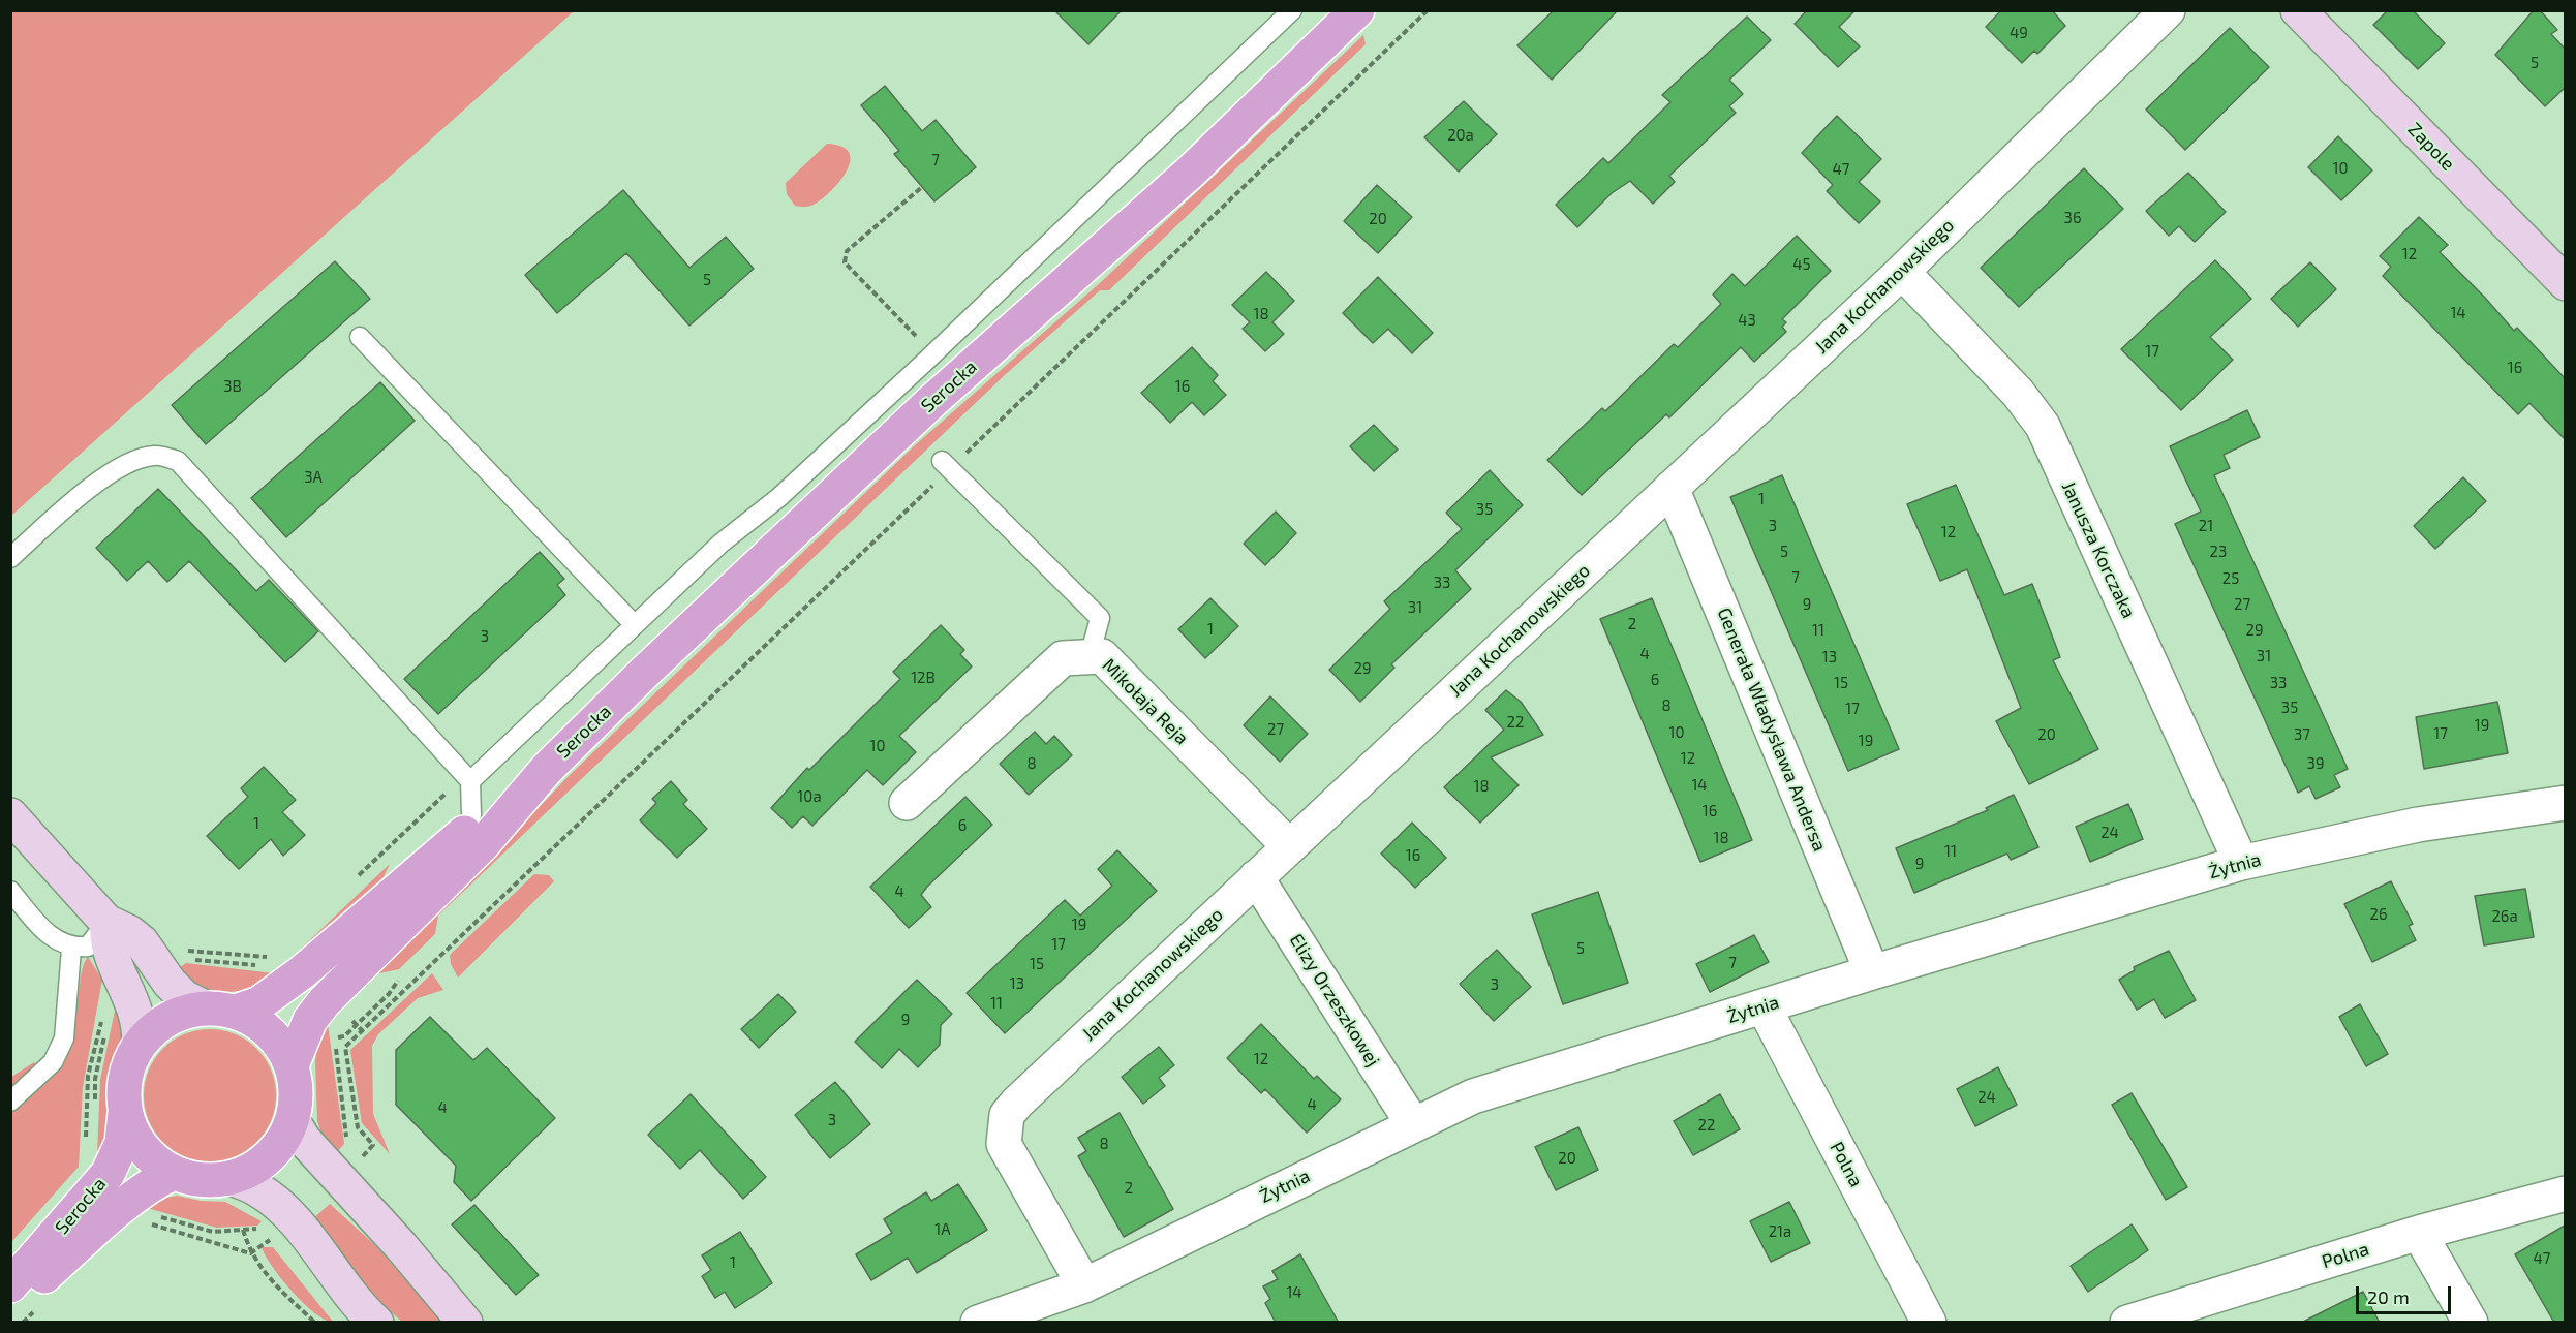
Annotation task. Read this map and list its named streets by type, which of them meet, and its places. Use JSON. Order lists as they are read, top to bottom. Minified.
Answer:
{"streets":{"main road":["Serocka"],"street":["Zapole","Jana Kochanowskiego","Janusza Korczaka","Mikołaja Reja","Generała Władysława Andersa","Żytnia","Elizy Orzeszkowej","Polna"]},"crossings":[["Jana Kochanowskiego","Janusza Korczaka"],["Jana Kochanowskiego","Mikołaja Reja"],["Jana Kochanowskiego","Generała Władysława Andersa"],["Jana Kochanowskiego","Żytnia"],["Jana Kochanowskiego","Elizy Orzeszkowej"],["Janusza Korczaka","Żytnia"],["Generała Władysława Andersa","Żytnia"],["Żytnia","Elizy Orzeszkowej"],["Żytnia","Polna"]],"house_numbers":["49","5","20a","7","10","47","36","20","12","45","5","14","18","43","17","16","3B","16","3A","1","35","3","21","12","5","23","7","25","33","9","27","31","2","1","11","29","3","4","31","13","29","12B","6","15","33","8","35","17","22","19","27","10","17","20","37","19","10","12","8","39","14","18","10a","16","1","6","24","18","11","16","9","4","26","26a","19","17","5","7","15","13","3","11","9","12","24","4","4","3","22","8","20","2","1A","21a","47","1","14"],"scale_bar":"20 m"}
